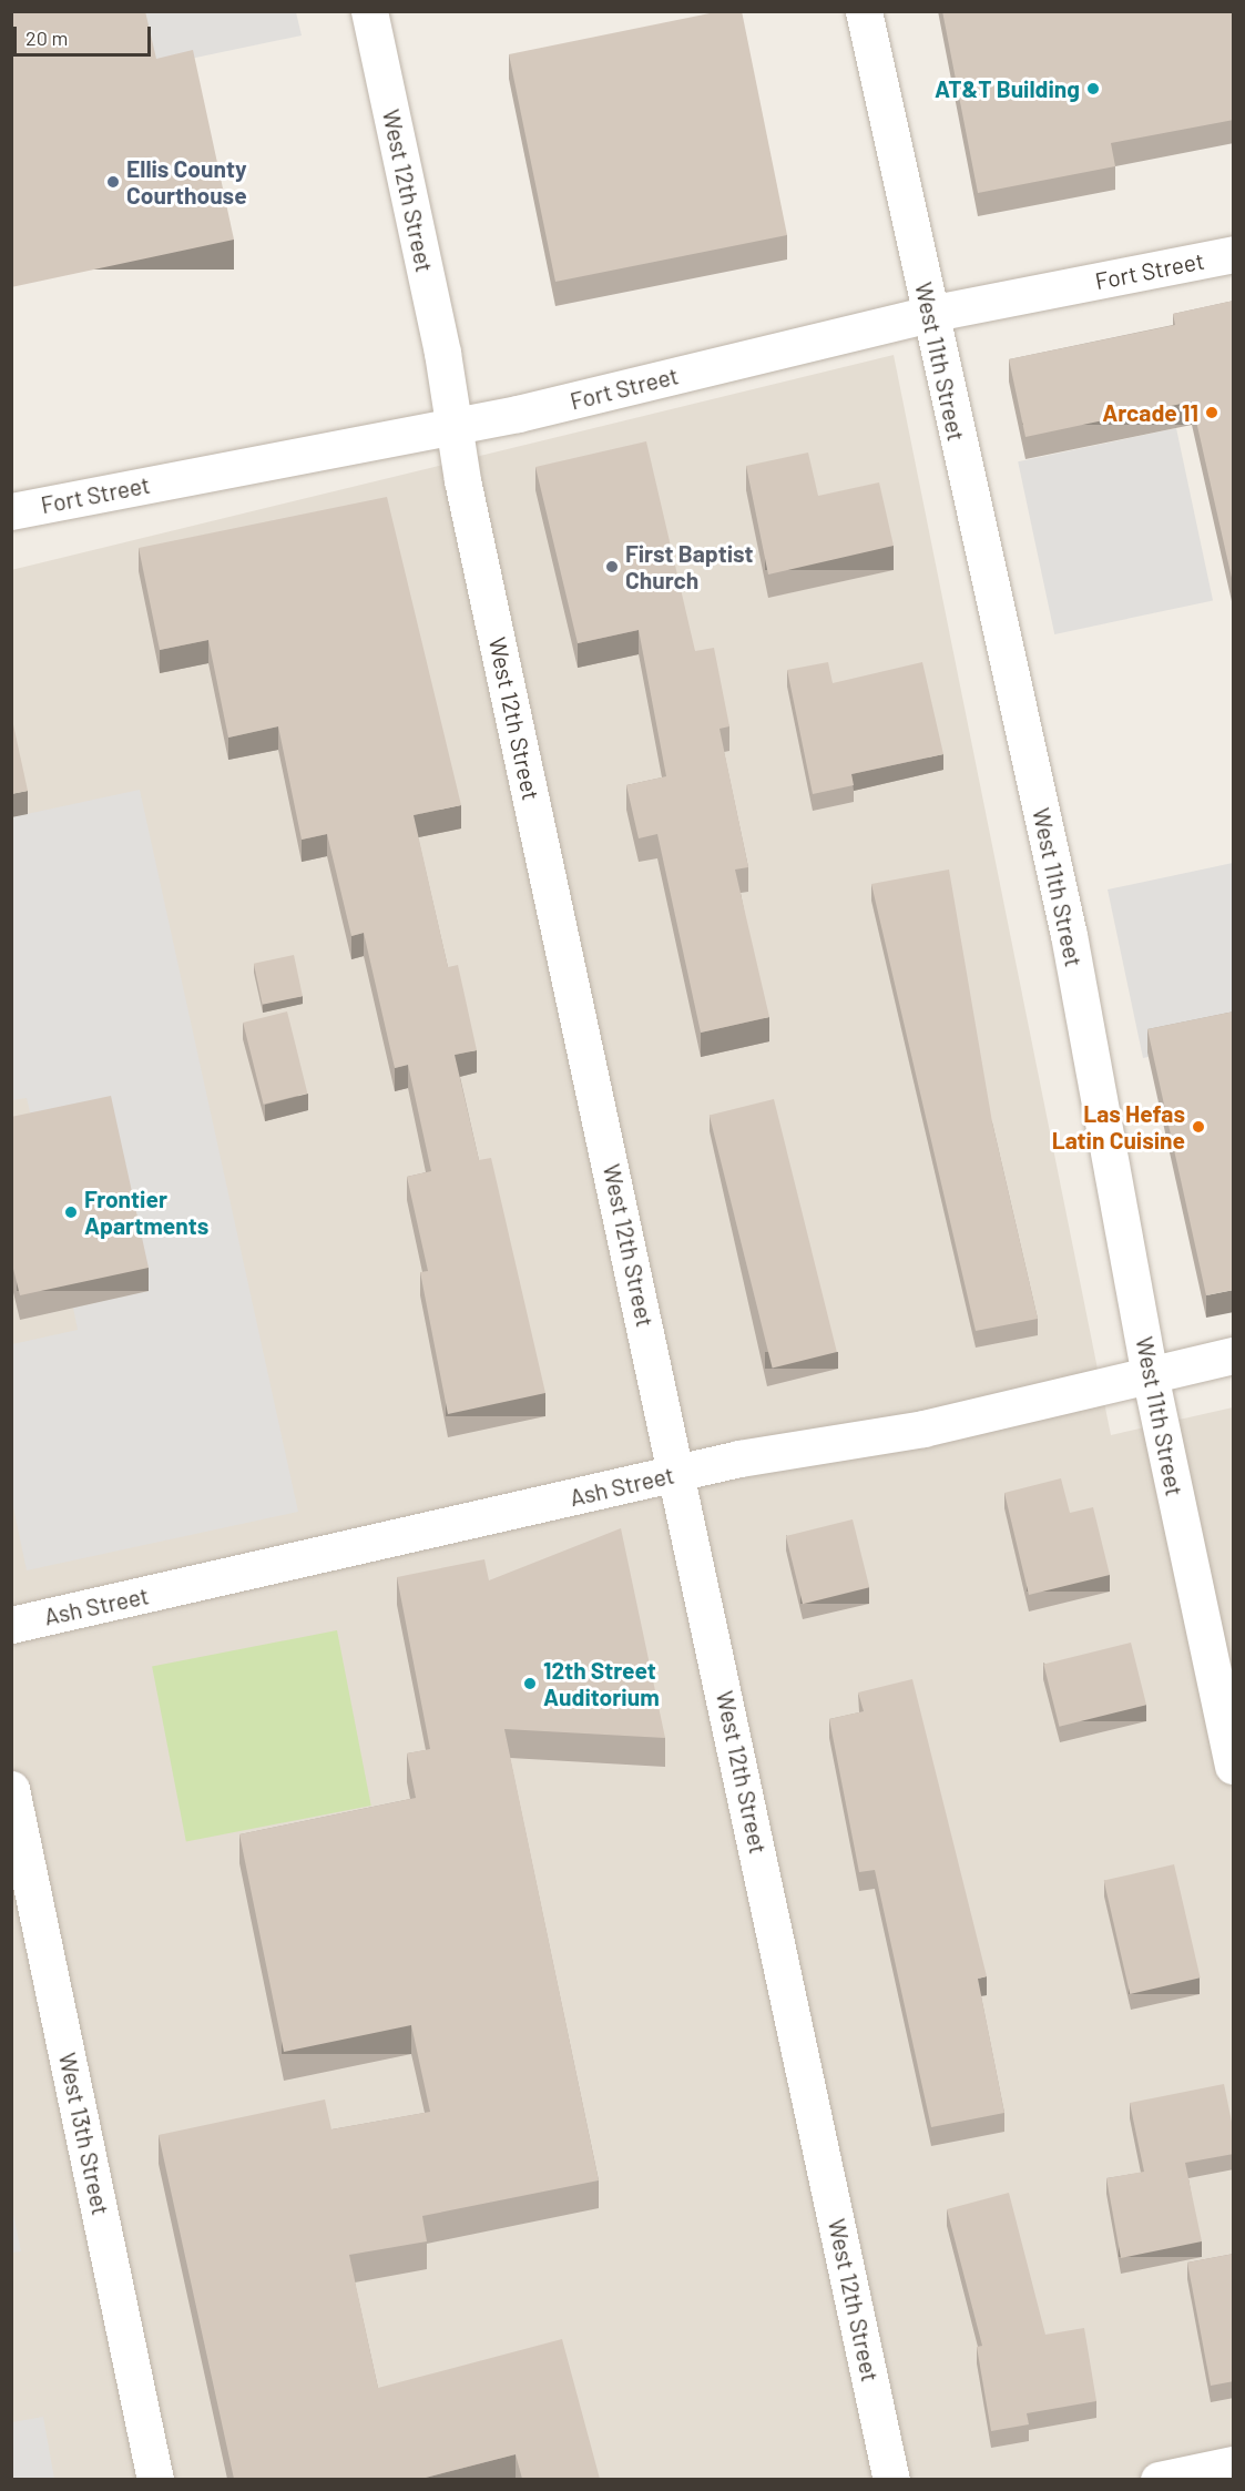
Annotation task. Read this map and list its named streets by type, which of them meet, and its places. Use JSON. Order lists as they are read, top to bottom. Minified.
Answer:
{"streets":{"street":["West 12th Street","Fort Street","West 11th Street","Ash Street","West 13th Street"]},"crossings":[["West 12th Street","Fort Street"],["West 12th Street","Ash Street"],["Fort Street","West 11th Street"],["West 11th Street","Ash Street"]],"places":["AT&T Building","Ellis County Courthouse","Arcade 11","First Baptist Church","Las Hefas Latin Cuisine","Frontier Apartments","12th Street Auditorium"],"scale_bar":"20 m"}
